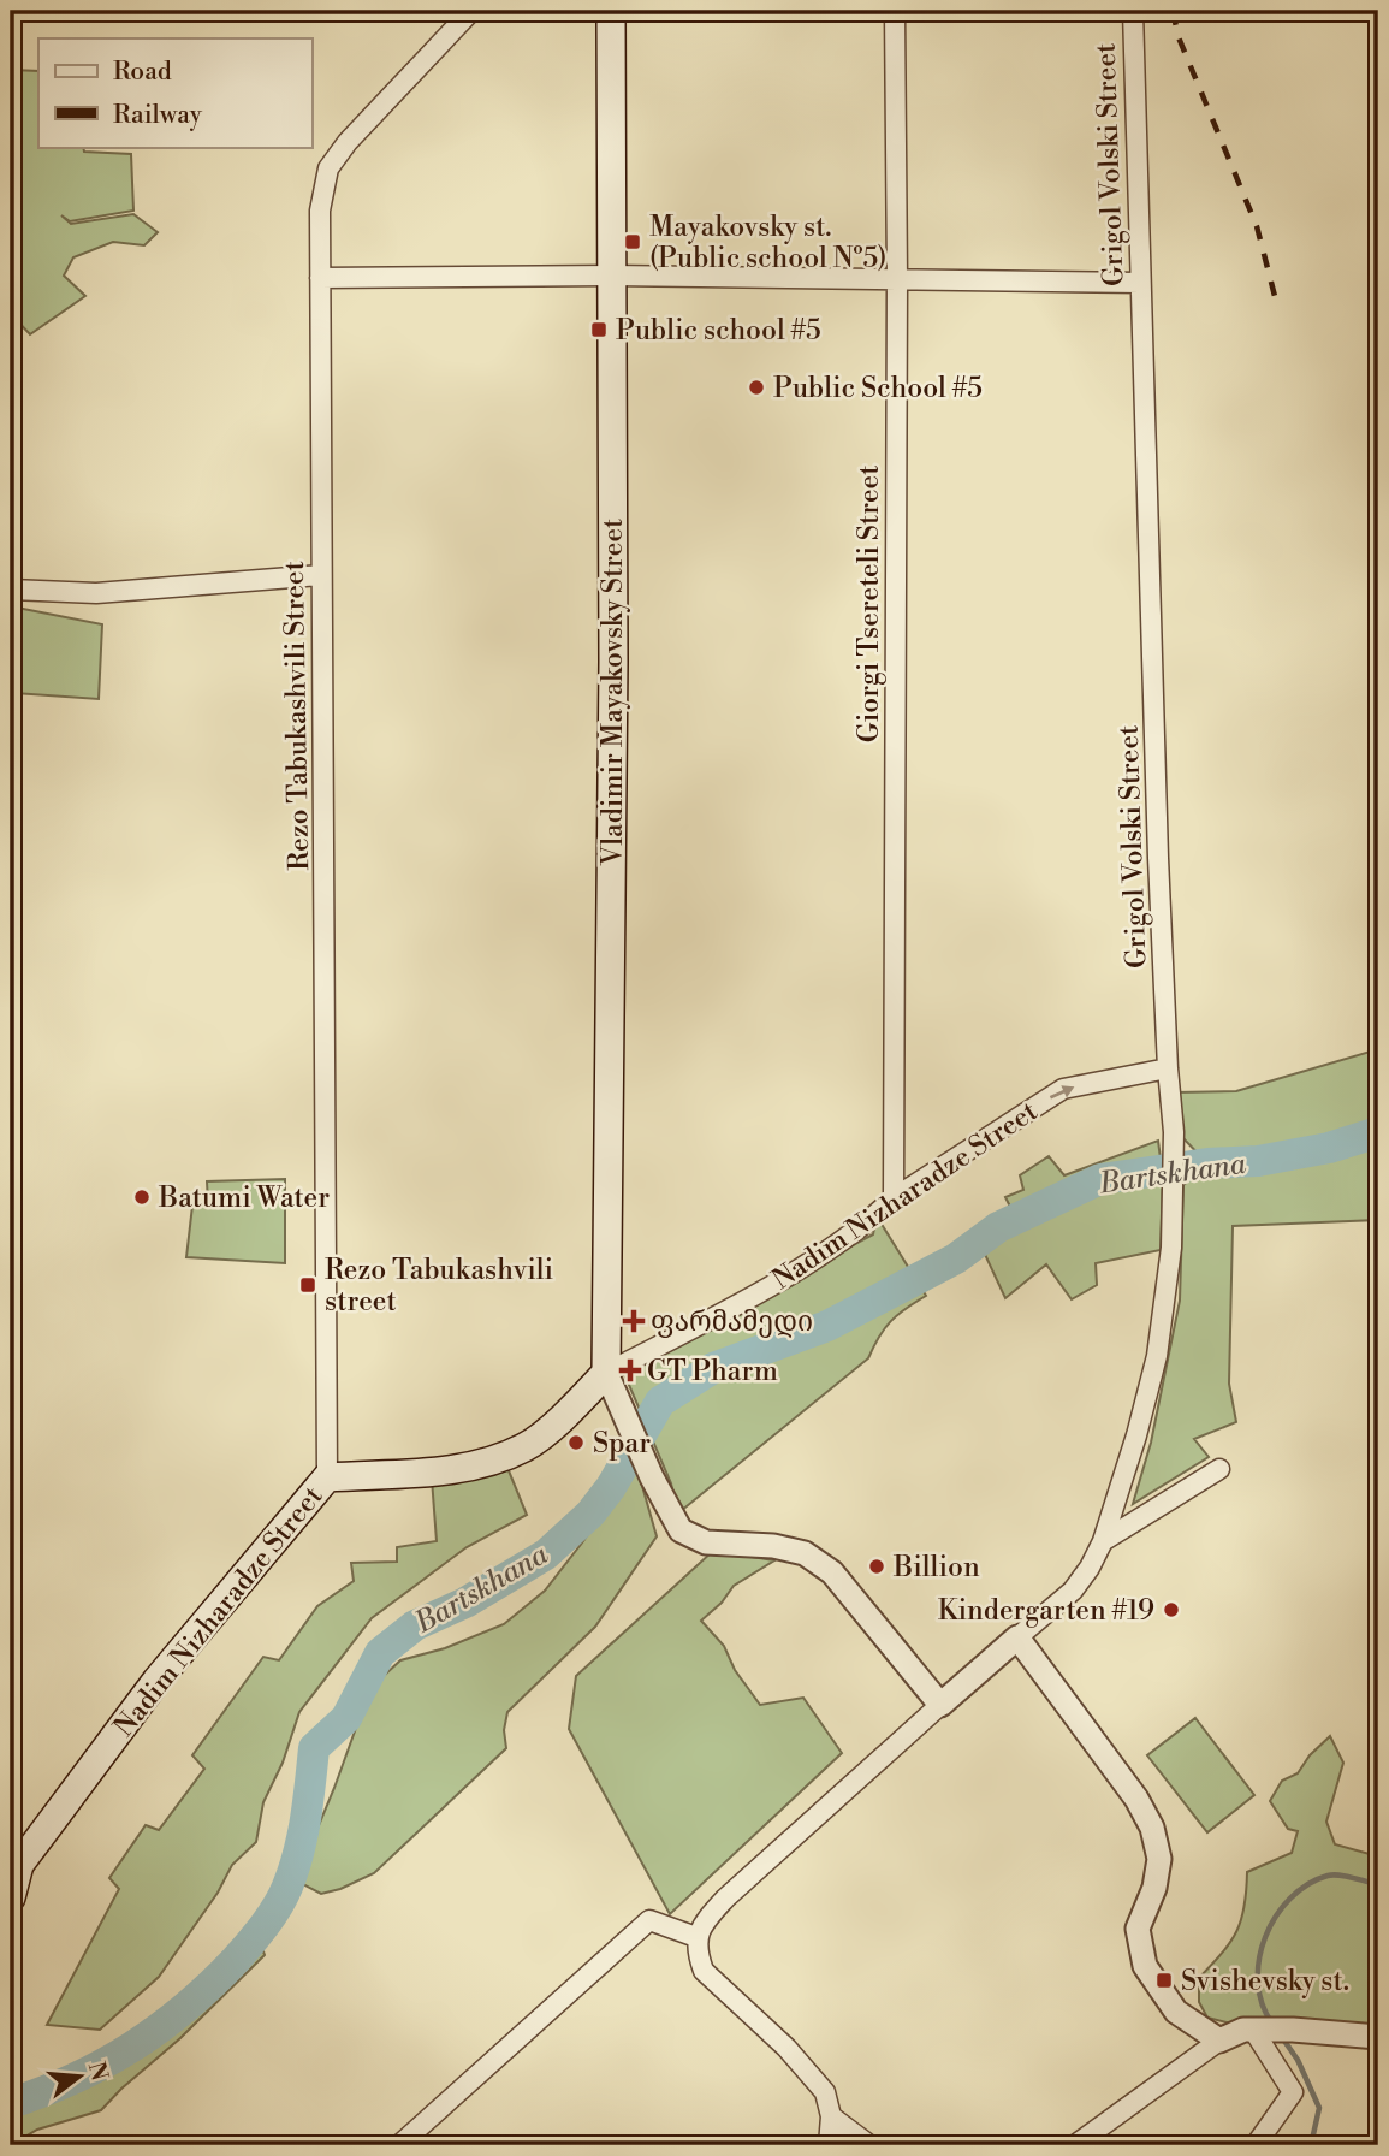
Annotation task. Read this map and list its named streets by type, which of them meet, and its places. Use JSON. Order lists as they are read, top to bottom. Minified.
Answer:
{"streets":{"main road":["Vladimir Mayakovsky Street","Nadim Nizharadze Street"],"street":["Grigol Volski Street","Giorgi Tsereteli Street","Rezo Tabukashvili Street"]},"crossings":[["Grigol Volski Street","Nadim Nizharadze Street"],["Giorgi Tsereteli Street","Nadim Nizharadze Street"],["Vladimir Mayakovsky Street","Nadim Nizharadze Street"],["Rezo Tabukashvili Street","Nadim Nizharadze Street"]],"water":["Bartskhana"],"places":{"transit":["Mayakovsky st. (Public school №5)","Public school #5","Rezo Tabukashvili street","Svishevsky st."],"other":["Public School #5","Batumi Water","Spar","Billion","Kindergarten #19"],"health":["ფარმამედი","GT Pharm"]},"legend":["Road","Railway"],"north":"right"}
